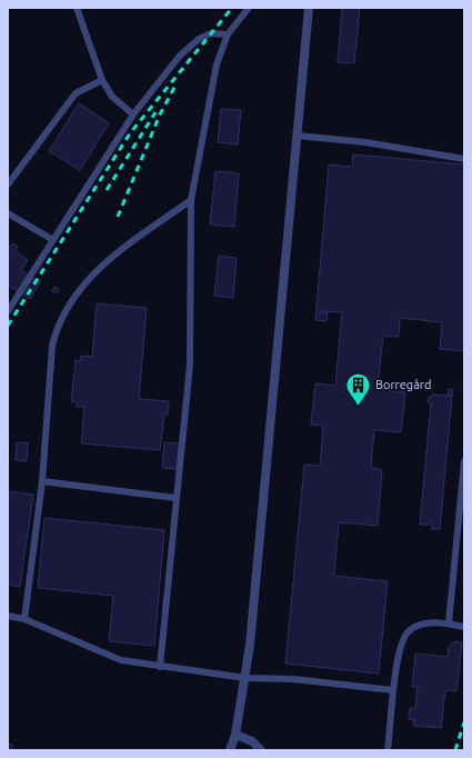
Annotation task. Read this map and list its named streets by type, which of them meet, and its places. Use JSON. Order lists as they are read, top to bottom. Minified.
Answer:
{"places":{"building":["Borregård"]}}
